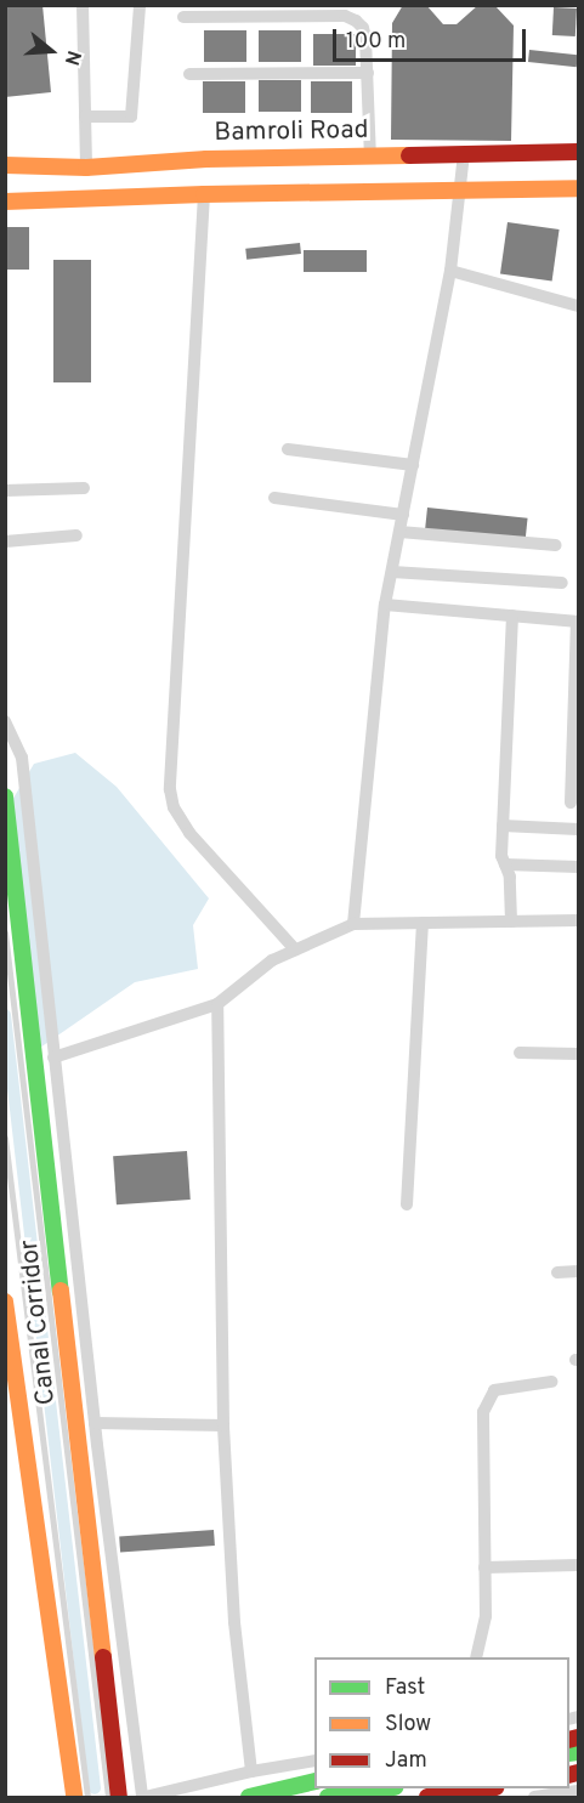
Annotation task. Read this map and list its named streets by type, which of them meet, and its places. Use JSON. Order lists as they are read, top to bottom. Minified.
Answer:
{"streets":{"main road":["Bamroli Road","Canal Corridor"]},"legend":["Fast","Slow","Jam"],"scale_bar":"100 m","north":"right"}
